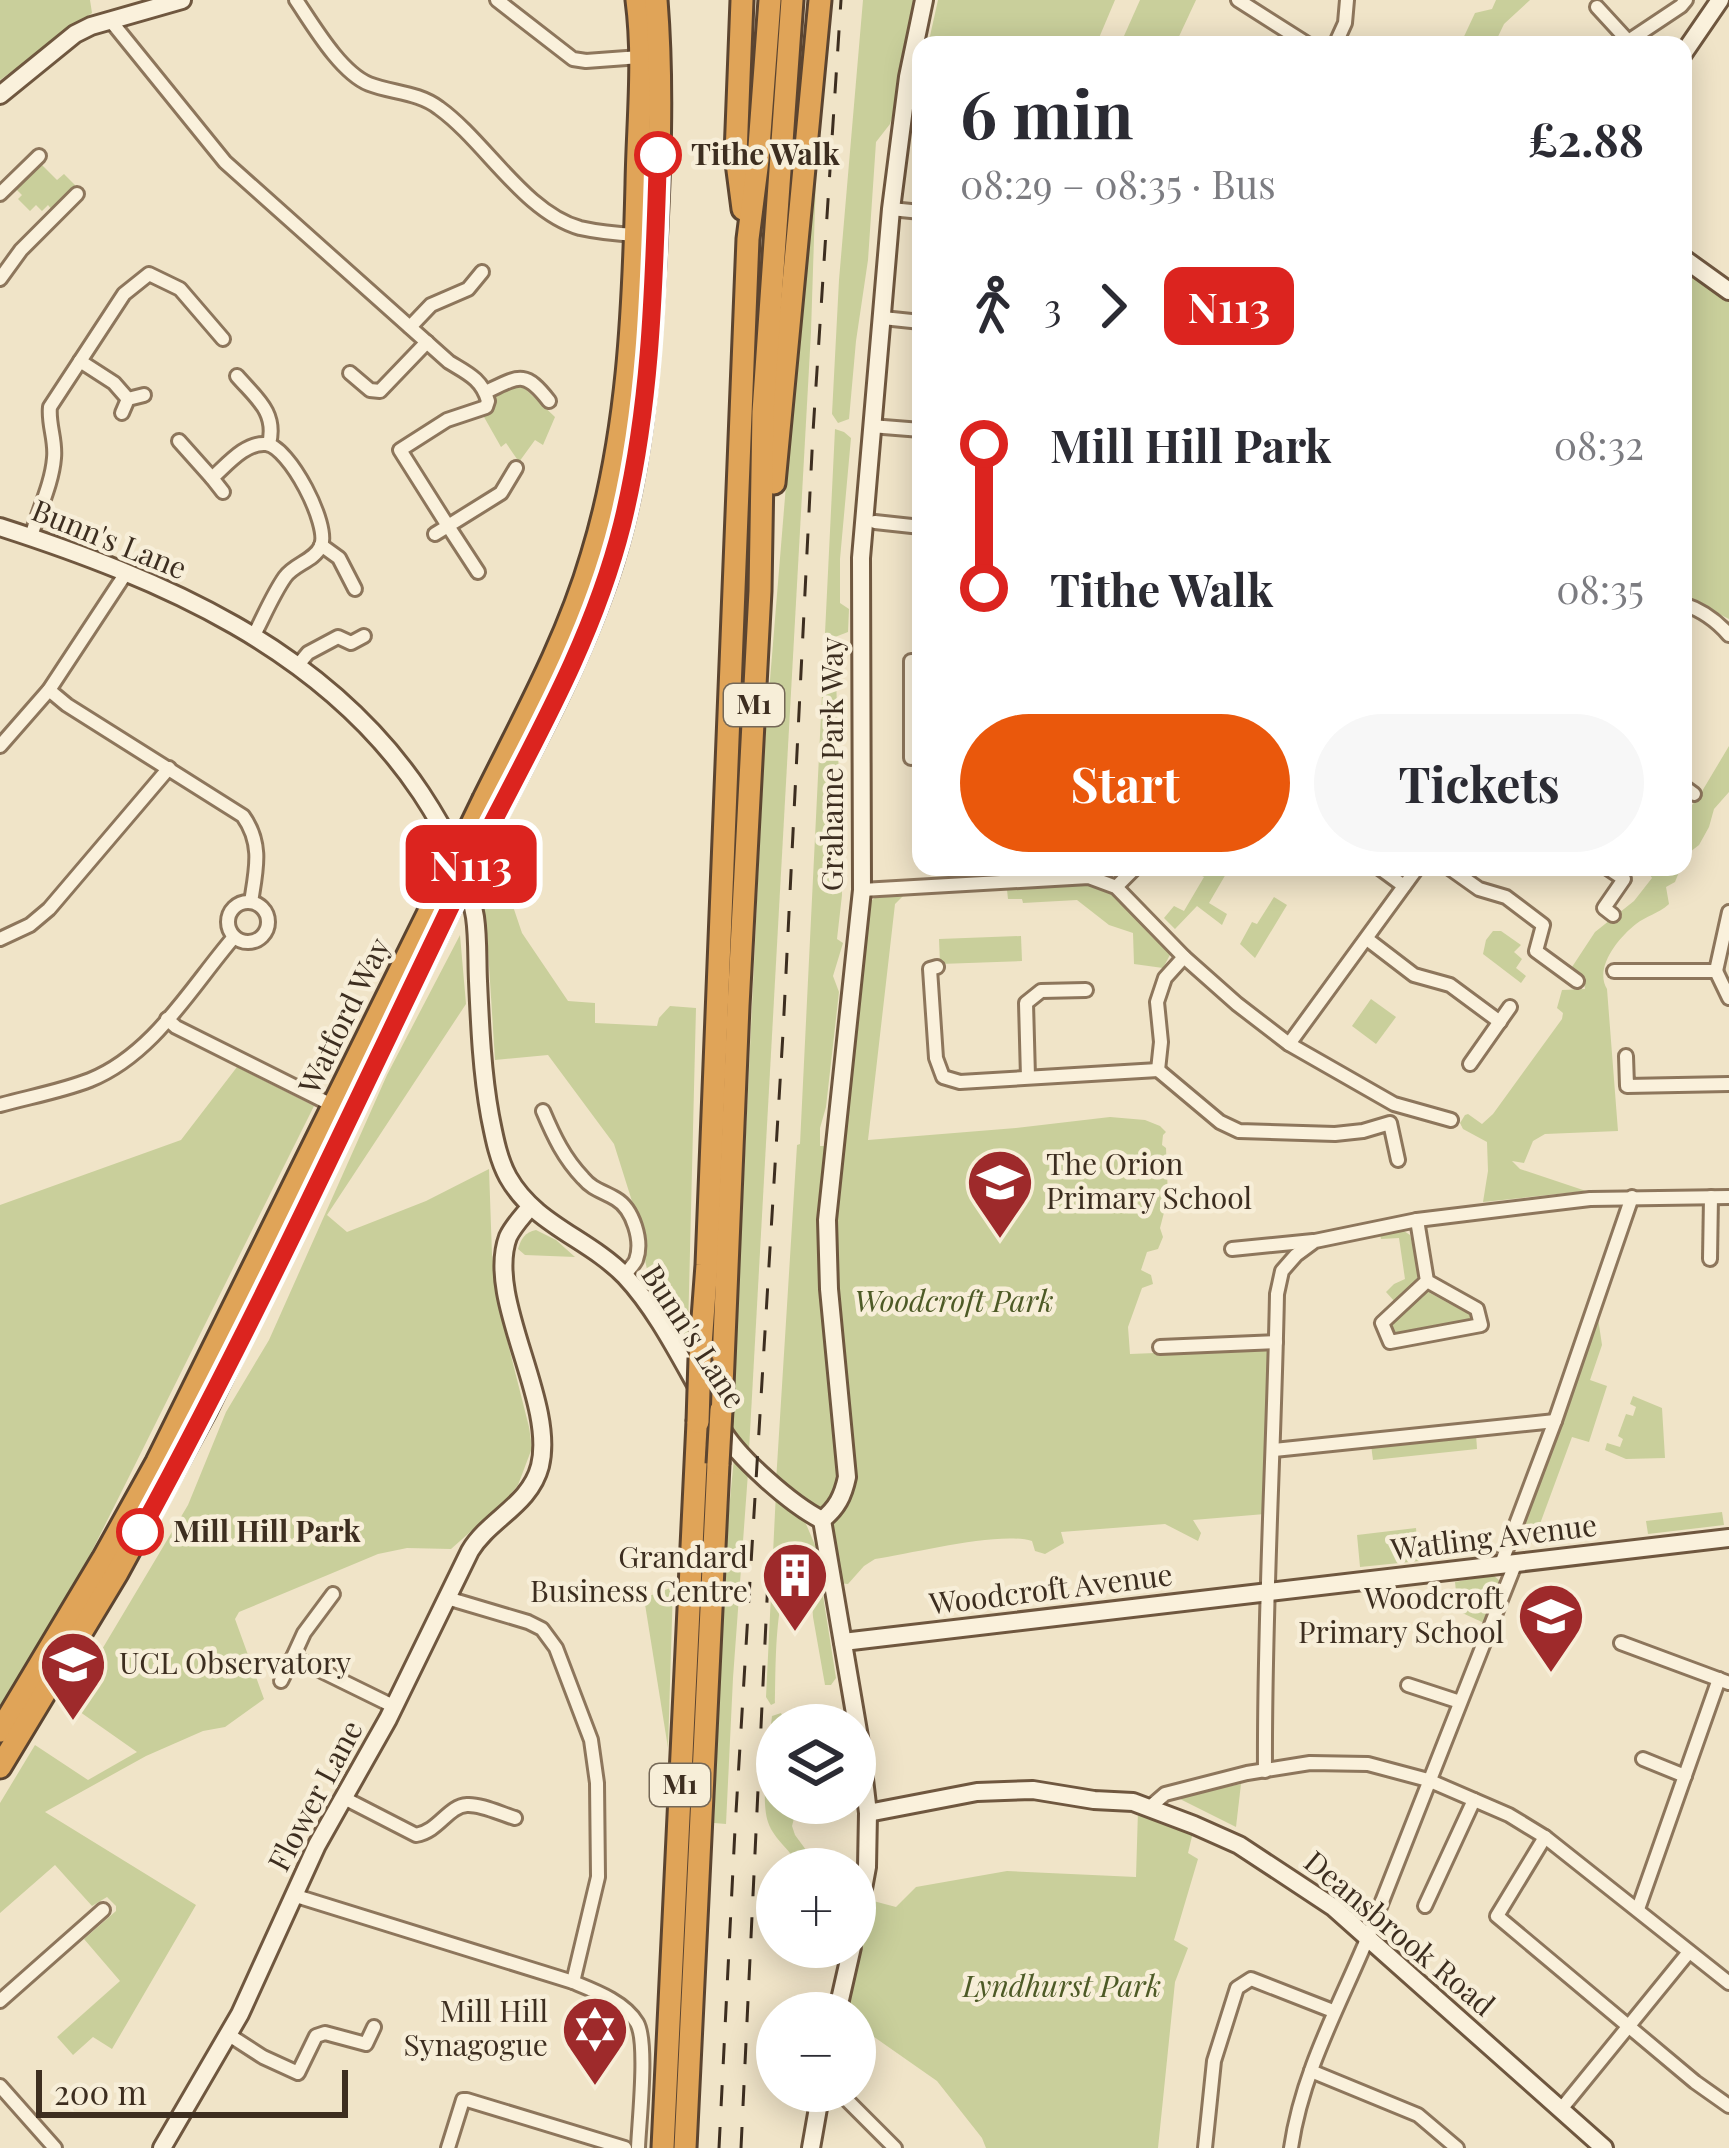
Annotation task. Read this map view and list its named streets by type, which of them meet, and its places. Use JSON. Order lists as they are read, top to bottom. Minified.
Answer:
{"streets":{"highway":["M1","Watford Way"],"street":["Bunn's Lane","Grahame Park Way","Watling Avenue","Woodcroft Avenue","Flower Lane","Deansbrook Road"]},"crossings":[["Bunn's Lane","Grahame Park Way"],["Bunn's Lane","Flower Lane"],["Watling Avenue","Woodcroft Avenue"]],"parks":["Woodcroft Park","Lyndhurst Park"],"places":{"other":["Tithe Walk","Mill Hill Park"],"school or university":["The Orion Primary School","Woodcroft Primary School","UCL Observatory"],"building":["Grandard Business Centre"],"synagogue":["Mill Hill Synagogue"]},"lines":["bus line N113"],"scale_bar":"200 m","page":{"on_map":"N113","heading":["6 min","08:29 – 08:35 · Bus","£2.88"],"legs":["3","N113"],"list":[{"name":"Mill Hill Park","value":"08:32"},{"name":"Tithe Walk","value":"08:35"}],"buttons":["Start","Tickets"],"map_buttons":["+","−"],"scale":"200 m"}}
